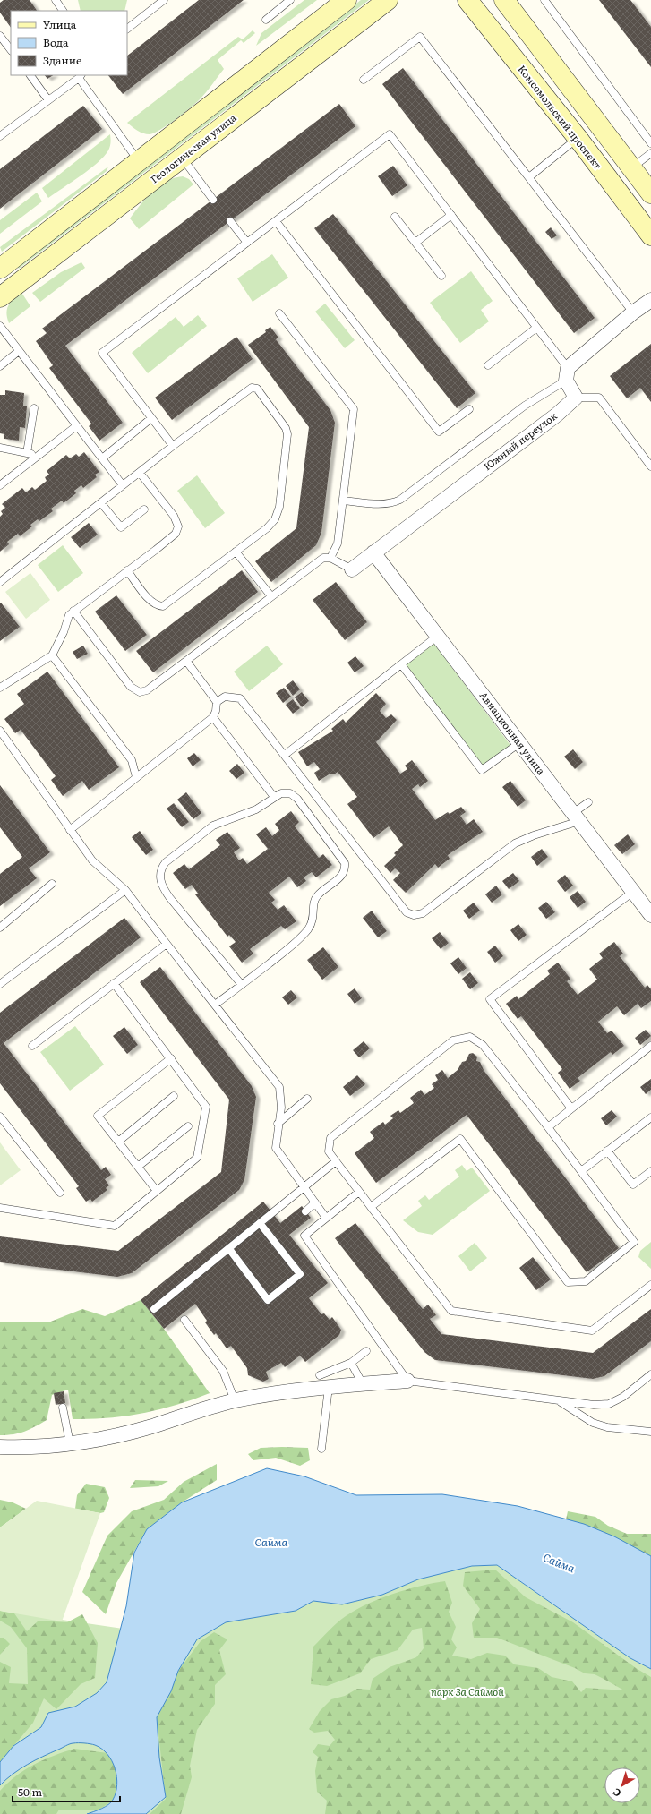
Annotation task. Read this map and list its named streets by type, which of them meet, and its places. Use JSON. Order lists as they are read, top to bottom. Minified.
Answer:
{"streets":{"main road":["Комсомольский проспект","Геологическая улица"],"street":["Южный переулок","Авиационная улица"]},"crossings":[["Южный переулок","Авиационная улица"]],"water":["Сайма"],"parks":["парк За Саймой"],"legend":["Улица","Вода","Здание"],"scale_bar":"50 m","north":"bottom left"}
